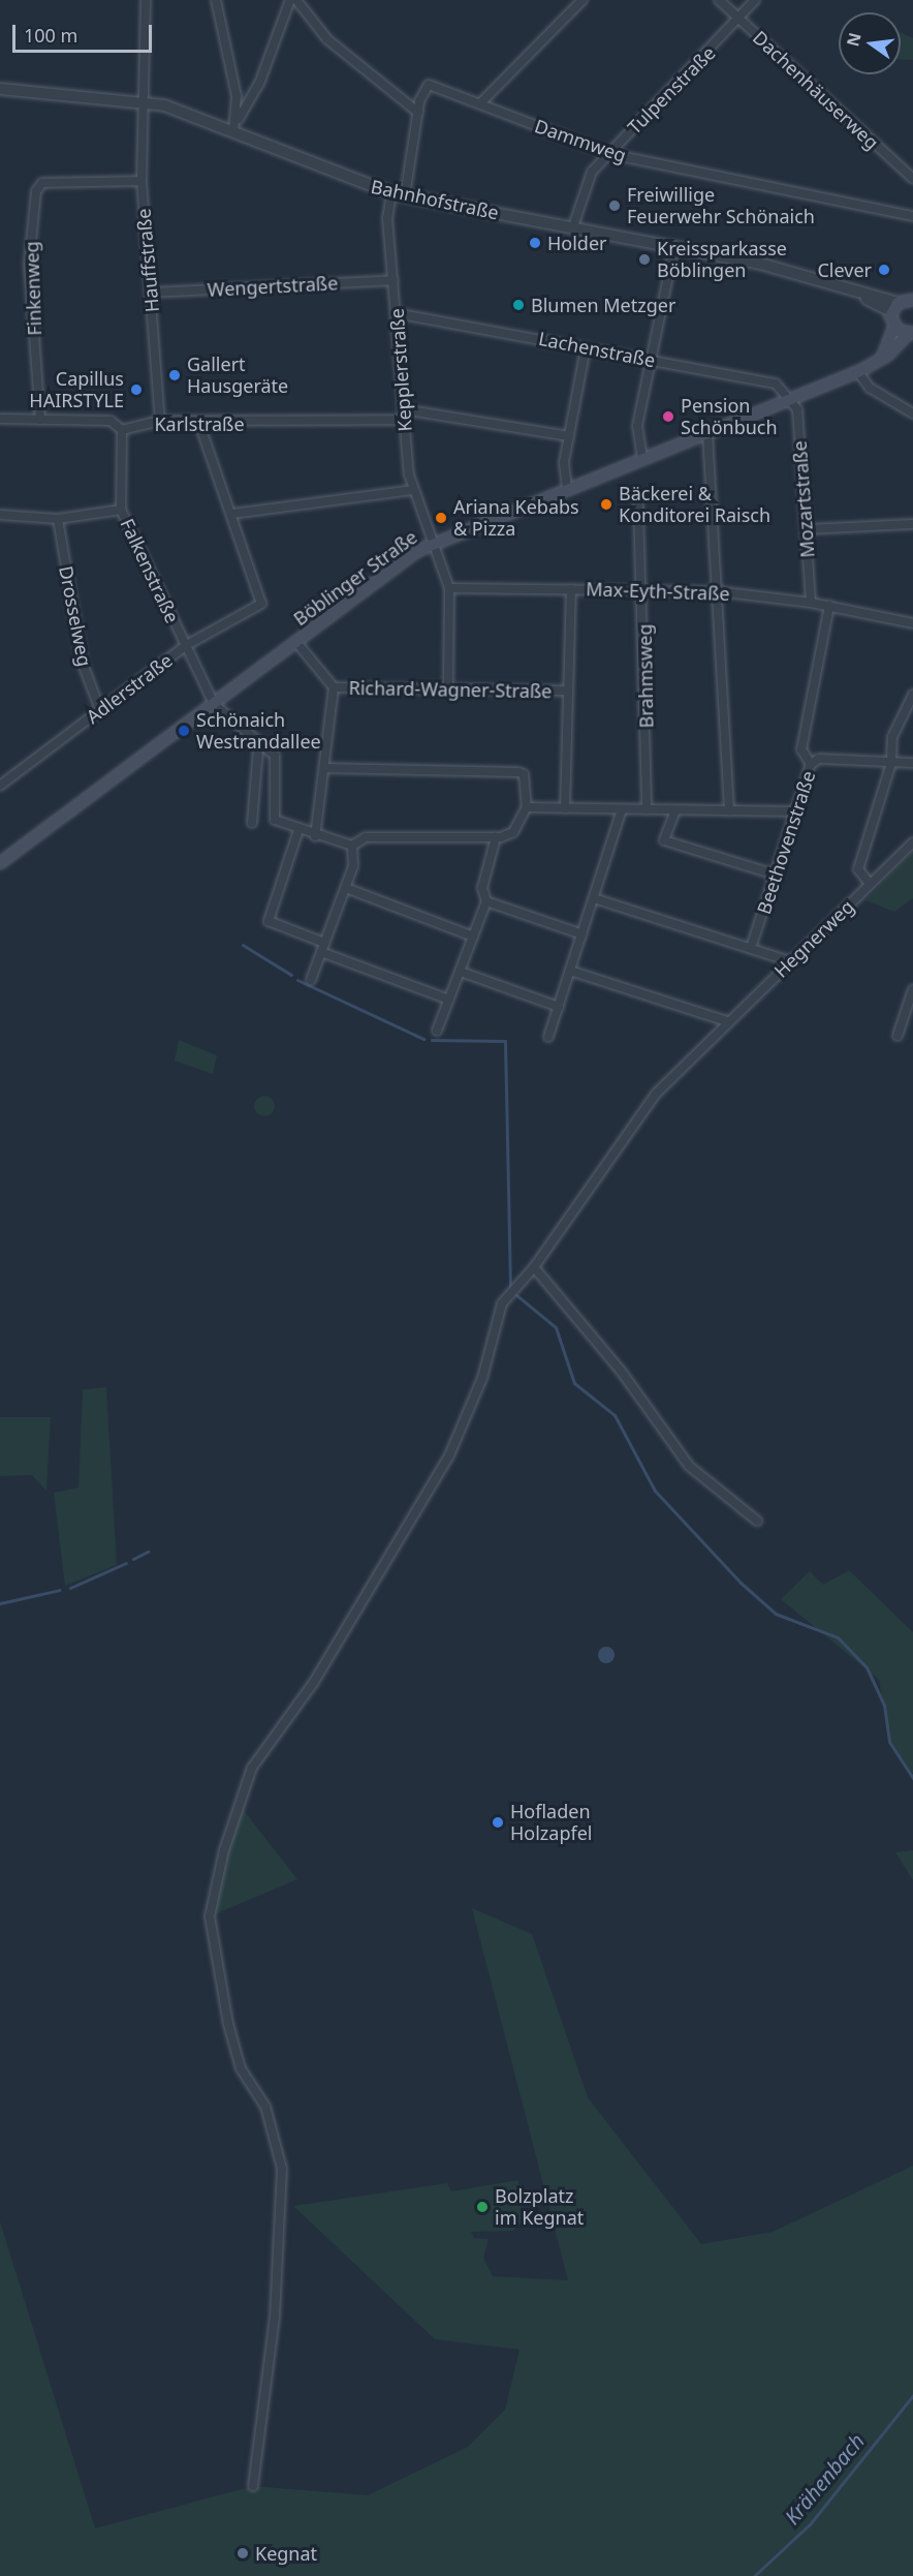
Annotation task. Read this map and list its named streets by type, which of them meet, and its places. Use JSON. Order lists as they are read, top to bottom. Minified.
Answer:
{"streets":{"main road":["Böblinger Straße"],"street":["Tulpenstraße","Dachenhäuserweg","Dammweg","Bahnhofstraße","Hauffstraße","Wengertstraße","Finkenweg","Lachenstraße","Kepplerstraße","Karlstraße","Mozartstraße","Falkenstraße","Max-Eyth-Straße","Drosselweg","Brahmsweg","Adlerstraße","Richard-Wagner-Straße","Beethovenstraße","Hegnerweg"]},"crossings":[["Tulpenstraße","Dachenhäuserweg"],["Tulpenstraße","Dammweg"],["Tulpenstraße","Bahnhofstraße"],["Bahnhofstraße","Hauffstraße"],["Bahnhofstraße","Kepplerstraße"],["Hauffstraße","Wengertstraße"],["Hauffstraße","Finkenweg"],["Hauffstraße","Karlstraße"],["Wengertstraße","Kepplerstraße"],["Lachenstraße","Kepplerstraße"],["Lachenstraße","Mozartstraße"],["Lachenstraße","Böblinger Straße"],["Kepplerstraße","Karlstraße"],["Kepplerstraße","Böblinger Straße"],["Karlstraße","Falkenstraße"],["Mozartstraße","Böblinger Straße"],["Mozartstraße","Max-Eyth-Straße"],["Falkenstraße","Böblinger Straße"],["Falkenstraße","Adlerstraße"],["Max-Eyth-Straße","Brahmsweg"],["Drosselweg","Adlerstraße"]],"water":["Krähenbach"],"places":["Freiwillige Feuerwehr Schönaich","Holder","Kreissparkasse Böblingen","Clever","Blumen Metzger","Gallert Hausgeräte","Capillus HAIRSTYLE","Pension Schönbuch","Bäckerei & Konditorei Raisch","Ariana Kebabs & Pizza","Schönaich Westrandallee","Hofladen Holzapfel","Bolzplatz im Kegnat","Kegnat"],"scale_bar":"100 m","north":"left"}
